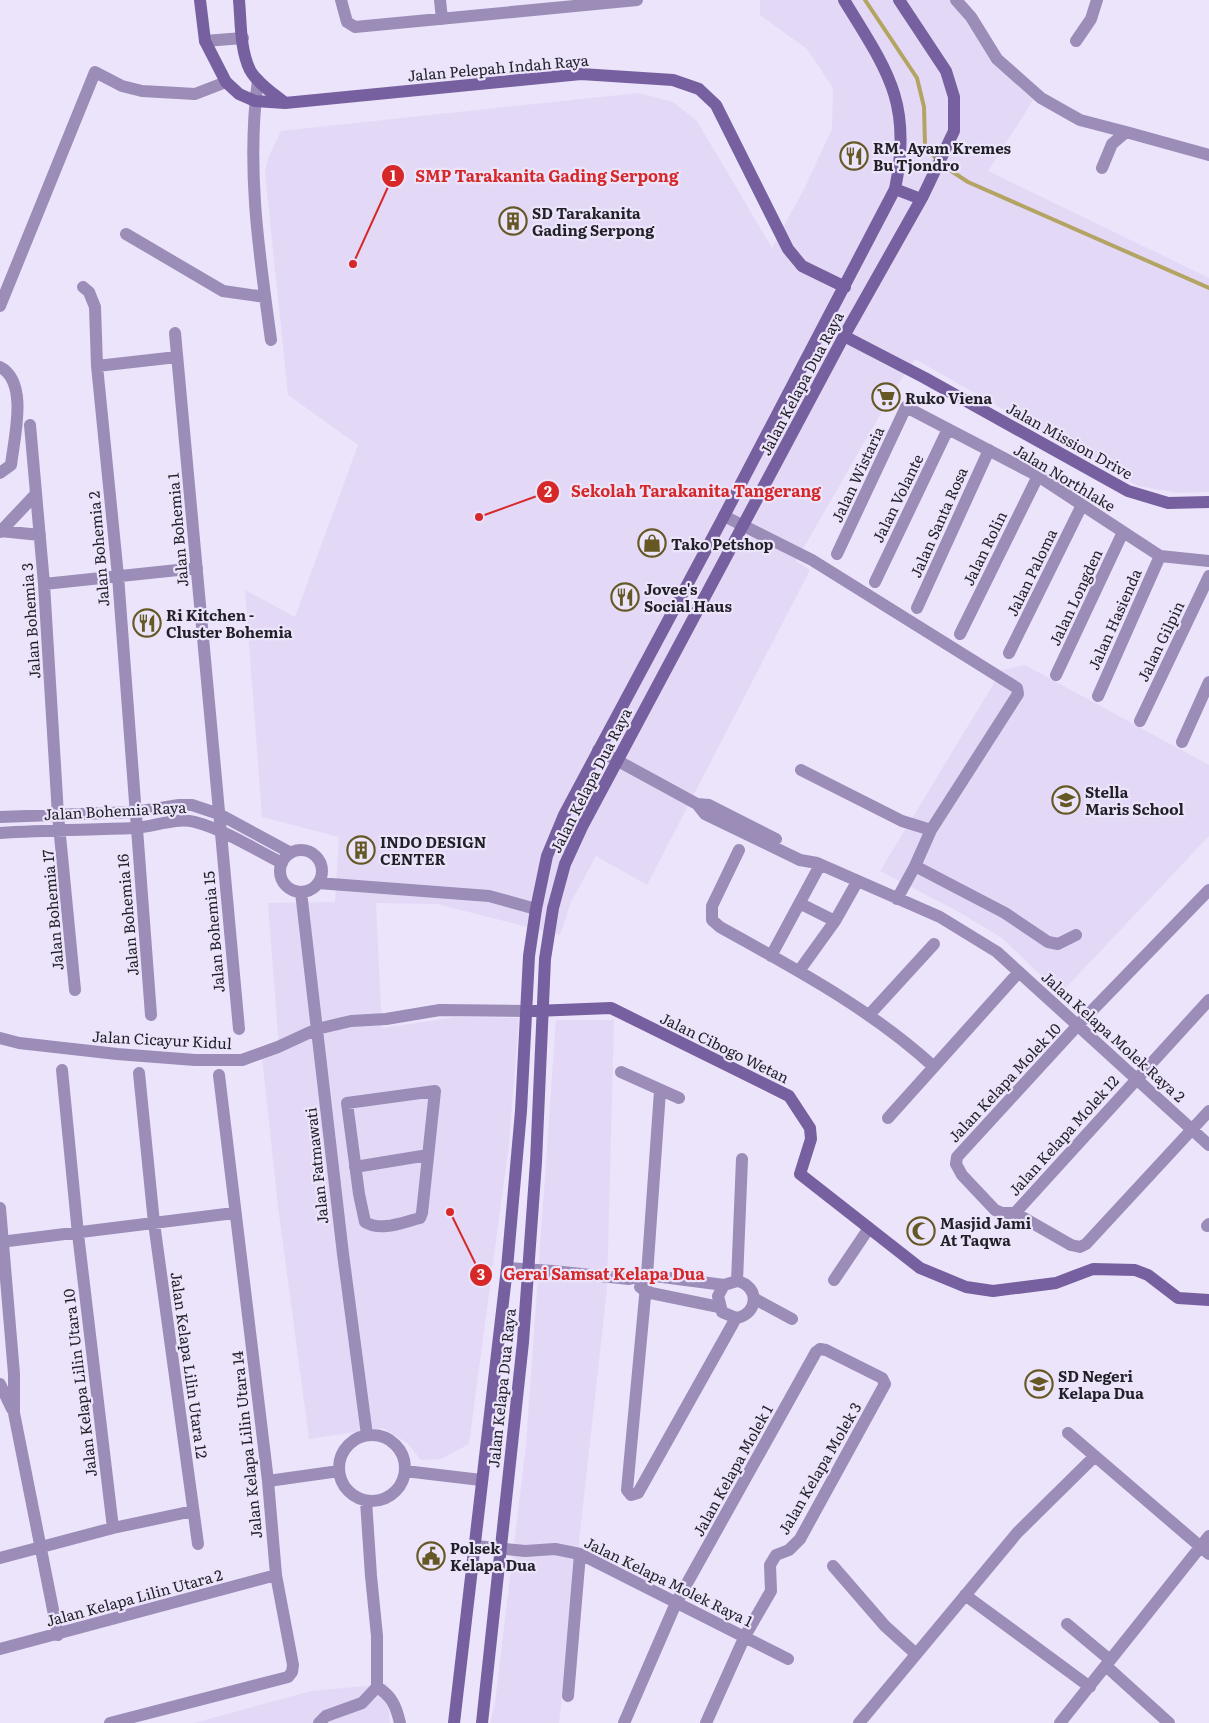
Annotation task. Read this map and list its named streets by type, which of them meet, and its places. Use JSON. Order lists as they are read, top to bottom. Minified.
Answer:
{"streets":{"main road":["Jalan Pelepah Indah Raya","Jalan Kelapa Dua Raya","Jalan Mission Drive","Jalan Cibogo Wetan"],"street":["Jalan Wistaria","Jalan Northlake","Jalan Volante","Jalan Santa Rosa","Jalan Bohemia 1","Jalan Rolin","Jalan Bohemia 2","Jalan Paloma","Jalan Longden","Jalan Hasienda","Jalan Bohemia 3","Jalan Gilpin","Jalan Bohemia Raya","Jalan Bohemia 17","Jalan Bohemia 16","Jalan Bohemia 15","Jalan Kelapa Molek Raya 2","Jalan Cicayur Kidul","Jalan Kelapa Molek 10","Jalan Kelapa Molek 12","Jalan Fatmawati","Jalan Kelapa Lilin Utara 12","Jalan Kelapa Lilin Utara 10","Jalan Kelapa Lilin Utara 14","Jalan Kelapa Molek 3","Jalan Kelapa Molek 1","Jalan Kelapa Molek Raya 1","Jalan Kelapa Lilin Utara 2"]},"crossings":[["Jalan Pelepah Indah Raya","Jalan Kelapa Dua Raya"],["Jalan Kelapa Dua Raya","Jalan Mission Drive"],["Jalan Kelapa Dua Raya","Jalan Kelapa Molek Raya 2"],["Jalan Kelapa Dua Raya","Jalan Cicayur Kidul"],["Jalan Kelapa Dua Raya","Jalan Cibogo Wetan"],["Jalan Kelapa Dua Raya","Jalan Kelapa Molek Raya 1"],["Jalan Wistaria","Jalan Northlake"],["Jalan Northlake","Jalan Volante"],["Jalan Northlake","Jalan Santa Rosa"],["Jalan Northlake","Jalan Rolin"],["Jalan Northlake","Jalan Paloma"],["Jalan Northlake","Jalan Longden"],["Jalan Northlake","Jalan Hasienda"],["Jalan Bohemia 1","Jalan Bohemia Raya"],["Jalan Bohemia 1","Jalan Bohemia 15"],["Jalan Bohemia 2","Jalan Bohemia Raya"],["Jalan Bohemia 2","Jalan Bohemia 16"],["Jalan Bohemia 3","Jalan Bohemia Raya"],["Jalan Bohemia 3","Jalan Bohemia 17"],["Jalan Bohemia Raya","Jalan Bohemia 17"],["Jalan Bohemia Raya","Jalan Bohemia 16"],["Jalan Bohemia Raya","Jalan Bohemia 15"],["Jalan Bohemia Raya","Jalan Fatmawati"],["Jalan Kelapa Molek Raya 2","Jalan Kelapa Molek 10"],["Jalan Kelapa Molek Raya 2","Jalan Kelapa Molek 12"],["Jalan Cicayur Kidul","Jalan Cibogo Wetan"],["Jalan Cicayur Kidul","Jalan Fatmawati"],["Jalan Kelapa Molek 10","Jalan Kelapa Molek 12"],["Jalan Kelapa Lilin Utara 14","Jalan Kelapa Lilin Utara 2"],["Jalan Kelapa Molek 3","Jalan Kelapa Molek 1"],["Jalan Kelapa Molek 3","Jalan Kelapa Molek Raya 1"],["Jalan Kelapa Molek 1","Jalan Kelapa Molek Raya 1"]],"places":{"restaurant":["RM. Ayam Kremes Bu Tjondro","Jovee's Social Haus","Ri Kitchen - Cluster Bohemia"],"building":["SD Tarakanita Gading Serpong","INDO DESIGN CENTER"],"other":["SMP Tarakanita Gading Serpong","Sekolah Tarakanita Tangerang","Gerai Samsat Kelapa Dua"],"supermarket":["Ruko Viena"],"shop":["Tako Petshop"],"school or university":["Stella Maris School","SD Negeri Kelapa Dua"],"mosque":["Masjid Jami At Taqwa"],"public building":["Polsek Kelapa Dua"]}}
